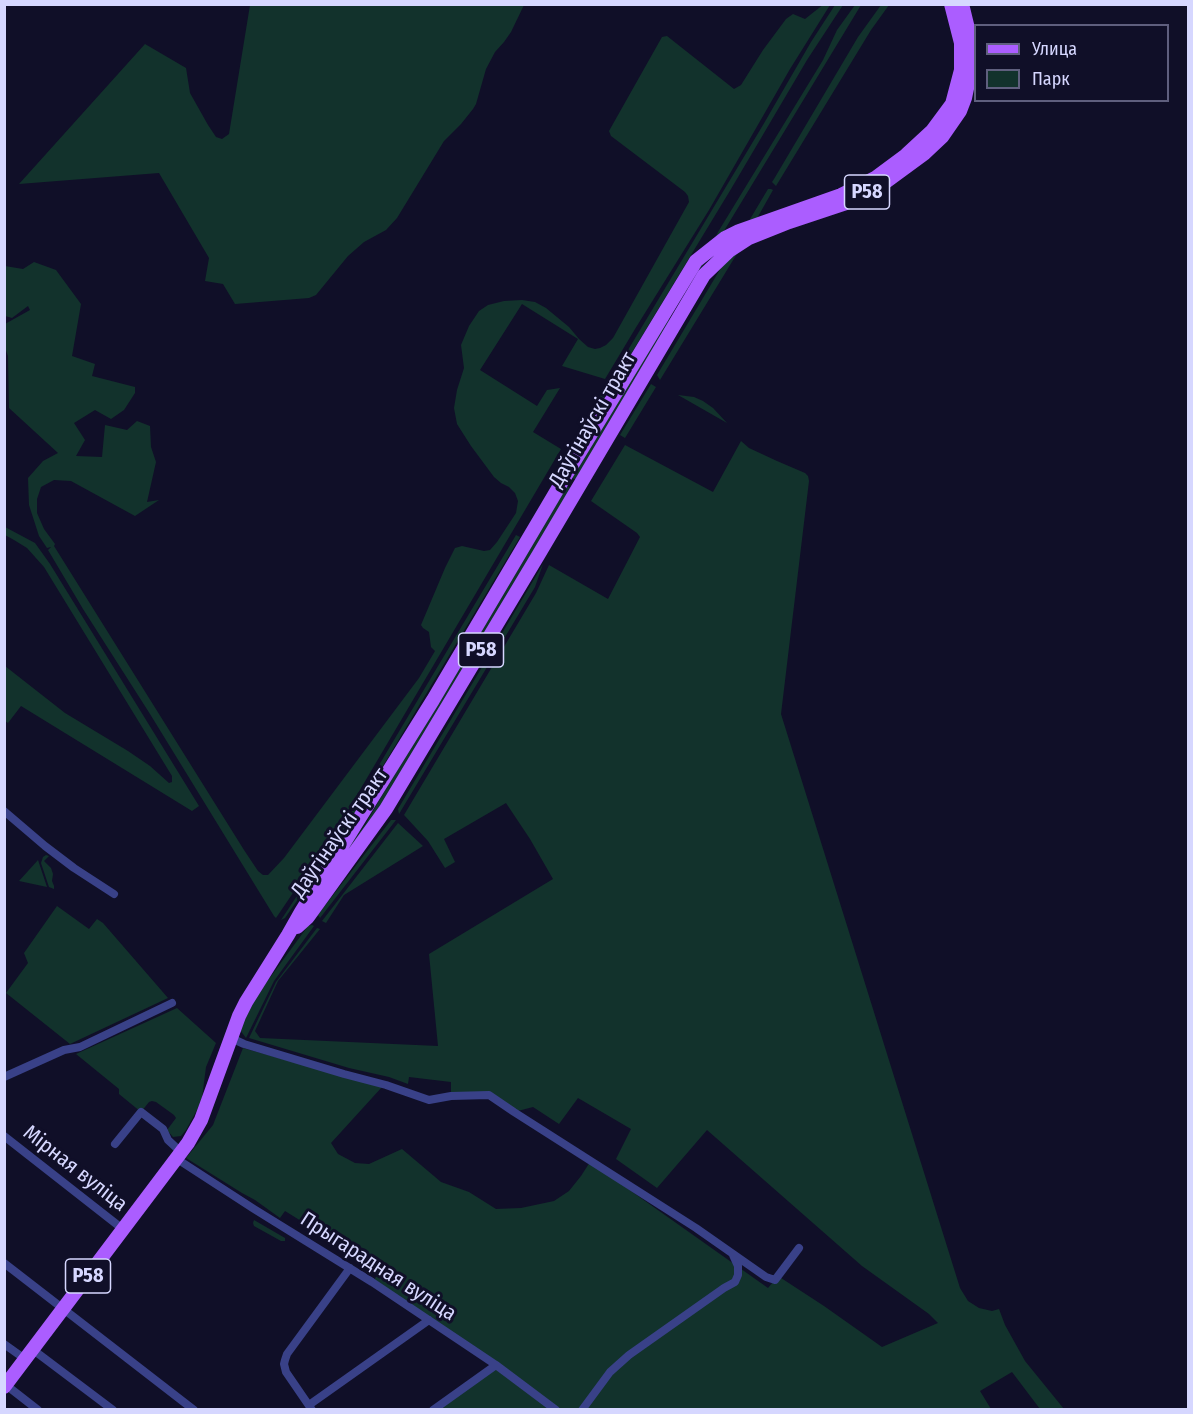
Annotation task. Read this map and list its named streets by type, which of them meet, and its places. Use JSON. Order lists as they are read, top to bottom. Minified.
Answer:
{"streets":{"main road":["Р58","Даўгінаўскі тракт"],"street":["Мірная вуліца","Прыгарадная вуліца"]},"crossings":[["Даўгінаўскі тракт","Мірная вуліца"],["Даўгінаўскі тракт","Прыгарадная вуліца"]],"legend":["Улица","Парк"]}
